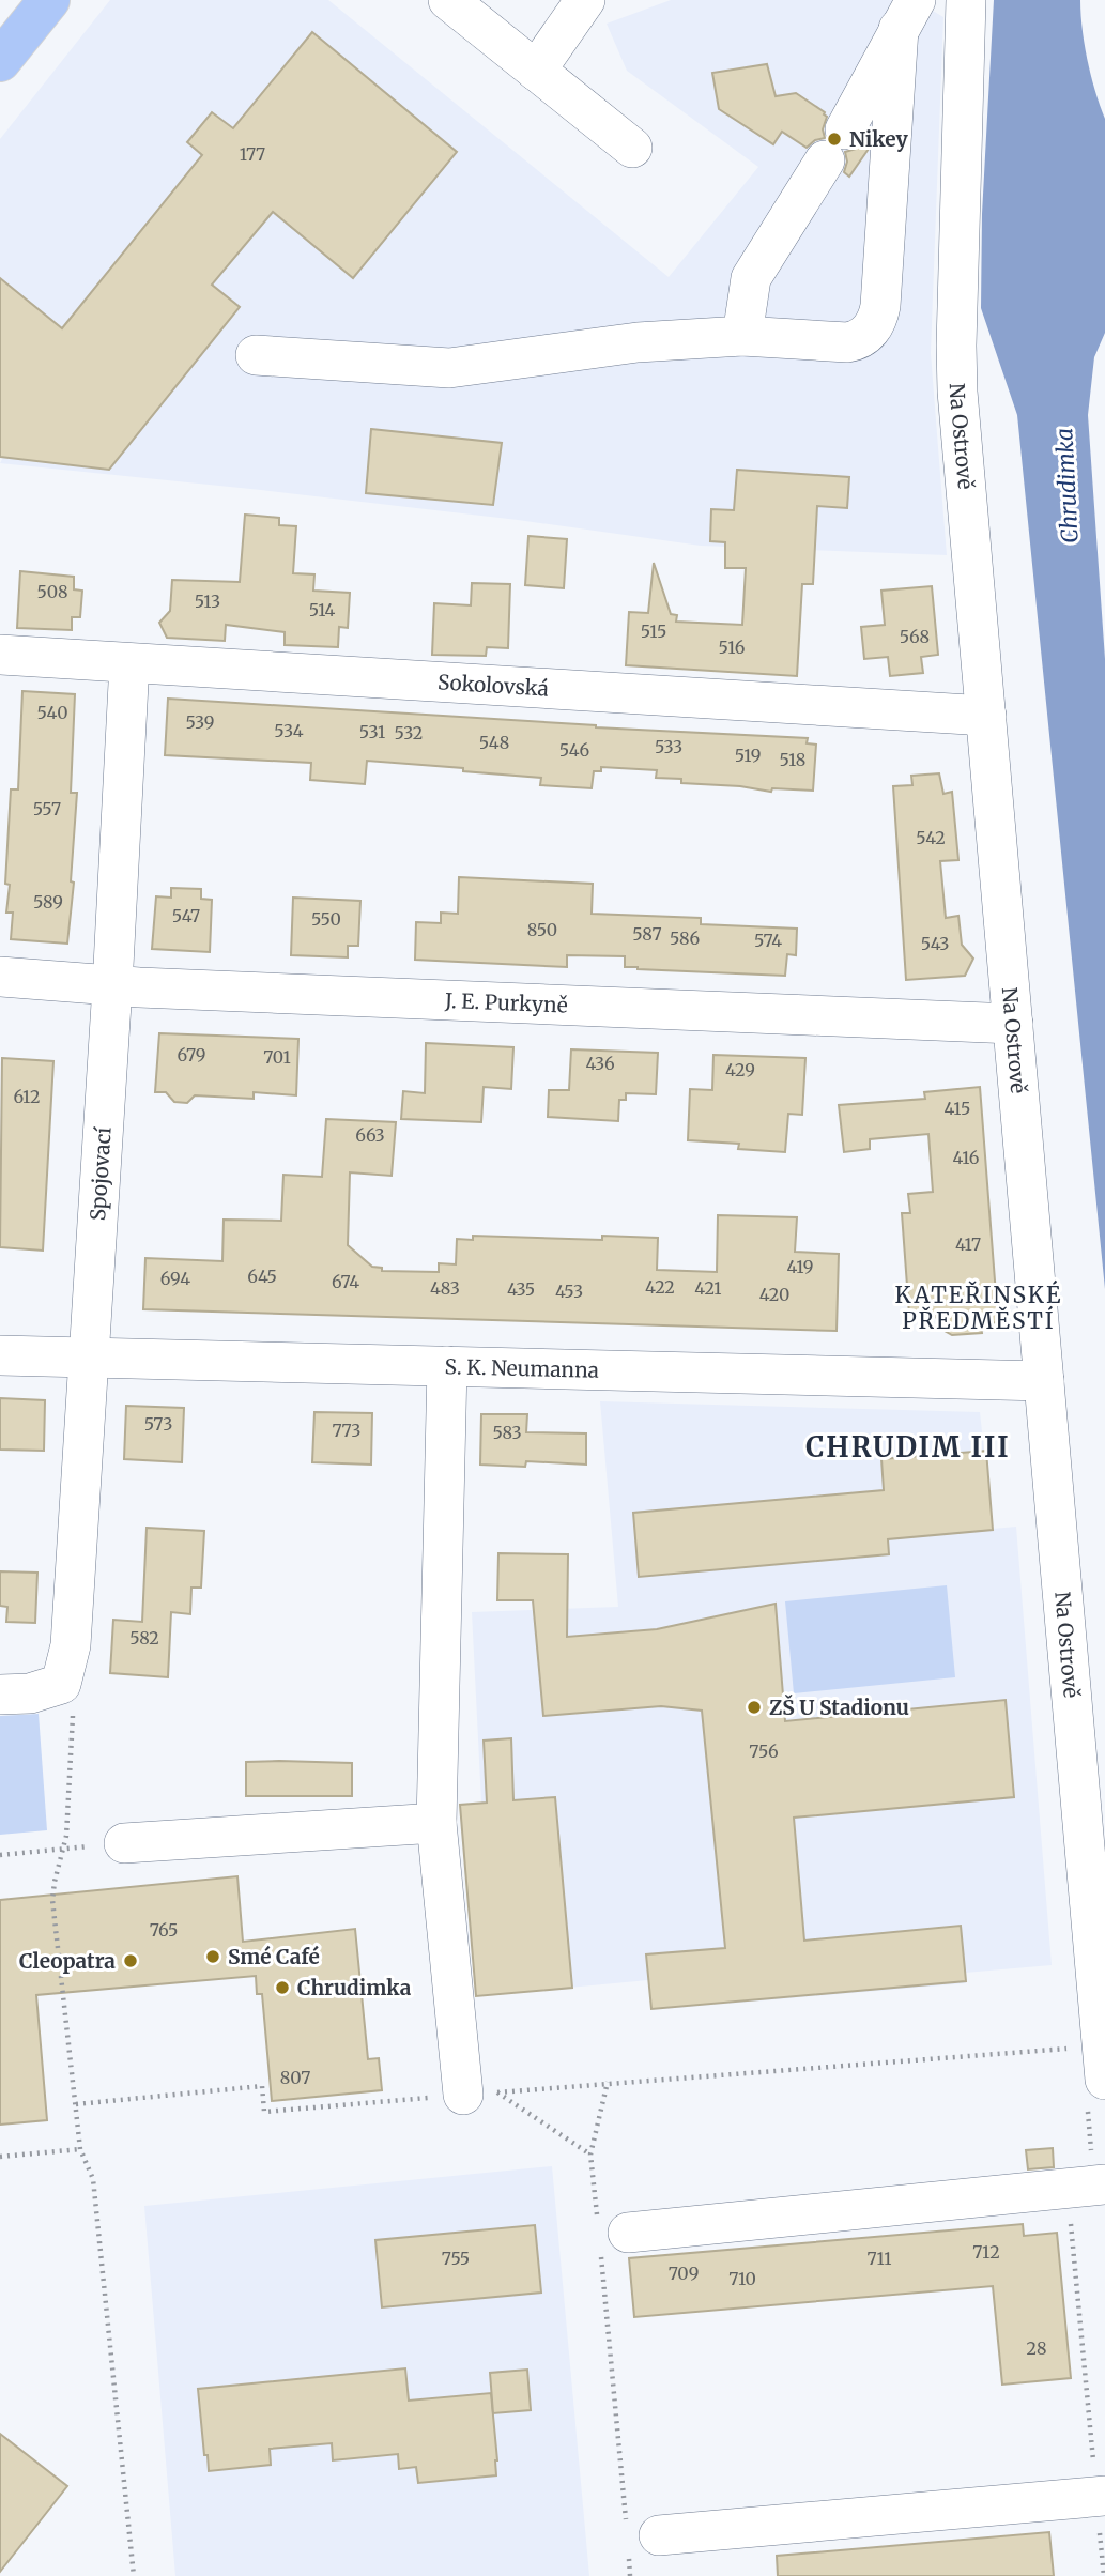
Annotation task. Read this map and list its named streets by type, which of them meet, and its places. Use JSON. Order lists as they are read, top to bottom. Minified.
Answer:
{"streets":{"street":["Na Ostrově","Sokolovská","J. E. Purkyně","Spojovací","S. K. Neumanna"]},"crossings":[["Na Ostrově","Sokolovská"],["Na Ostrově","J. E. Purkyně"],["Na Ostrově","S. K. Neumanna"],["Sokolovská","Spojovací"],["J. E. Purkyně","Spojovací"],["Spojovací","S. K. Neumanna"]],"districts":["KATEŘINSKÉ PŘEDMĚSTÍ","CHRUDIM III"],"water":["Chrudimka"],"places":["Nikey","ZŠ U Stadionu","Smé Café","Cleopatra","Chrudimka"],"house_numbers":["177","508","513","514","515","568","516","540","539","534","531","532","548","533","546","519","518","557","542","589","547","550","850","587","586","574","543","679","701","436","429","612","415","663","416","417","419","645","694","674","422","483","421","435","453","420","573","773","583","582","756","765","807","712","755","711","709","710","28"]}
